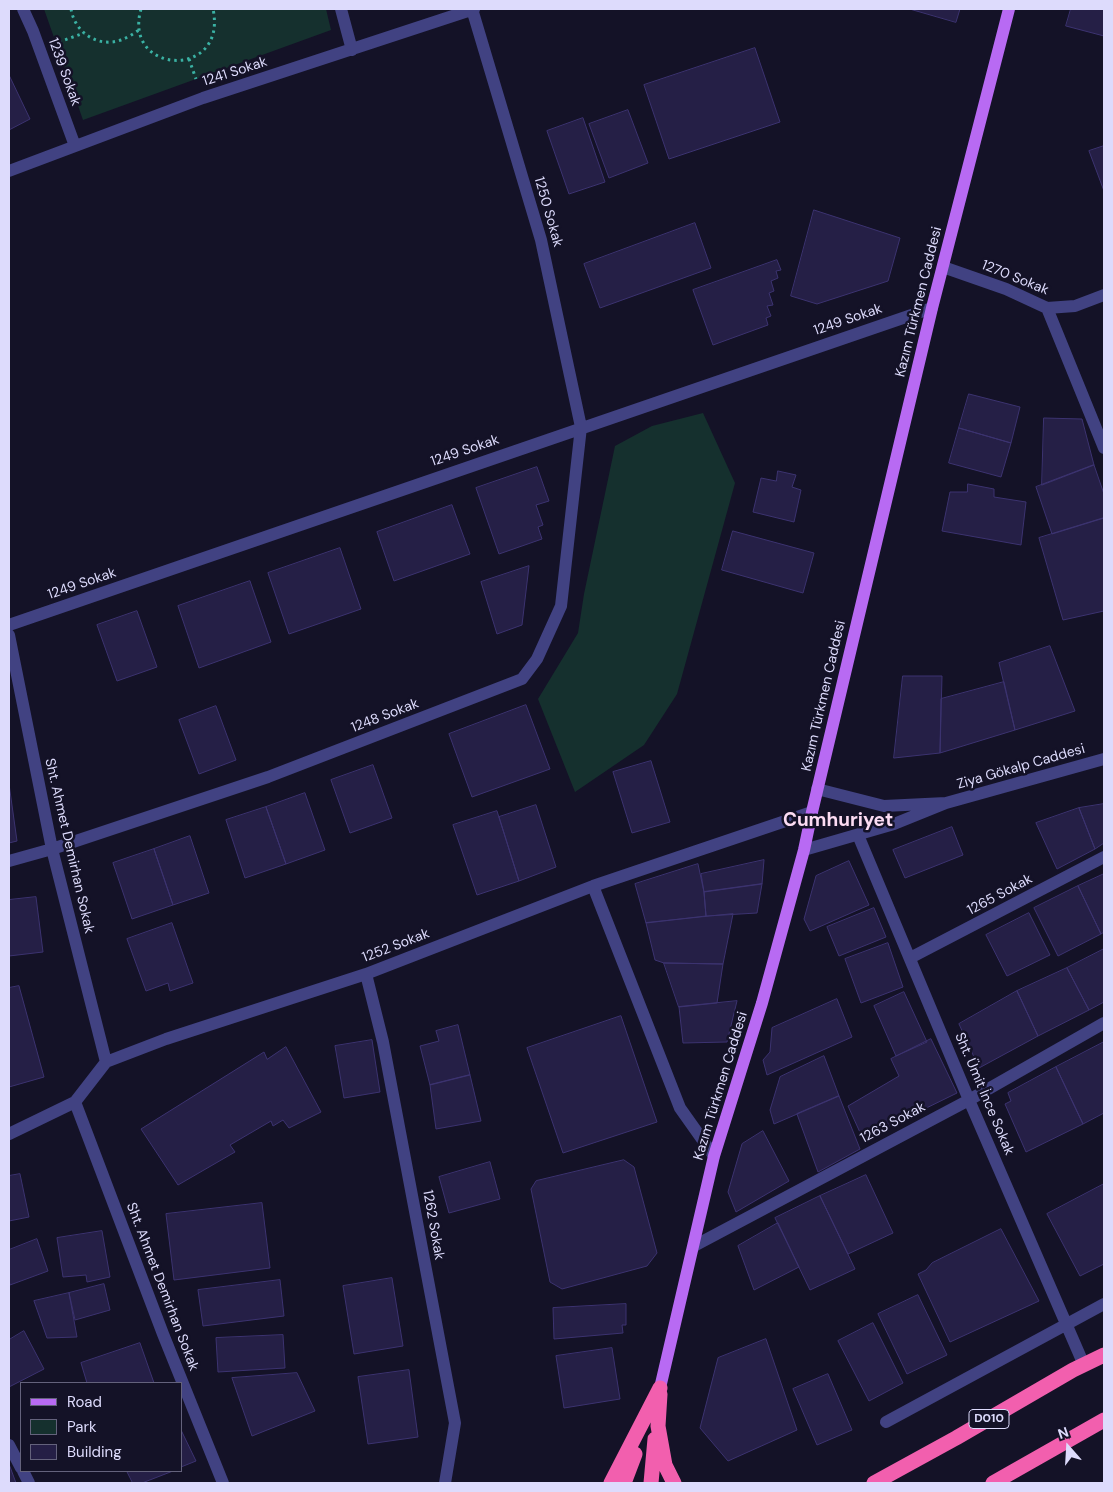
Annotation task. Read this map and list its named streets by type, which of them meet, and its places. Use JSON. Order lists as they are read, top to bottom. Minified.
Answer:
{"streets":{"highway":["D010"],"main road":["Kazım Türkmen Caddesi"],"street":["1239 Sokak","1241 Sokak","1250 Sokak","1270 Sokak","1249 Sokak","1248 Sokak","Ziya Gökalp Caddesi","Sht. Ahmet Demirhan Sokak","1265 Sokak","1252 Sokak","Sht. Ümit İnce Sokak","1263 Sokak","1262 Sokak"]},"crossings":[["1239 Sokak","1241 Sokak"],["1241 Sokak","1250 Sokak"],["1250 Sokak","1249 Sokak"],["1250 Sokak","1248 Sokak"],["1270 Sokak","Kazım Türkmen Caddesi"],["Kazım Türkmen Caddesi","1249 Sokak"],["Kazım Türkmen Caddesi","1252 Sokak"],["Kazım Türkmen Caddesi","1263 Sokak"],["1249 Sokak","1248 Sokak"],["1248 Sokak","Sht. Ahmet Demirhan Sokak"],["Sht. Ahmet Demirhan Sokak","1252 Sokak"],["1265 Sokak","Sht. Ümit İnce Sokak"],["1252 Sokak","1262 Sokak"],["Sht. Ümit İnce Sokak","1263 Sokak"],["Sht. Ümit İnce Sokak","D010"]],"districts":["Cumhuriyet"],"legend":["Road","Park","Building"],"north":"top"}
